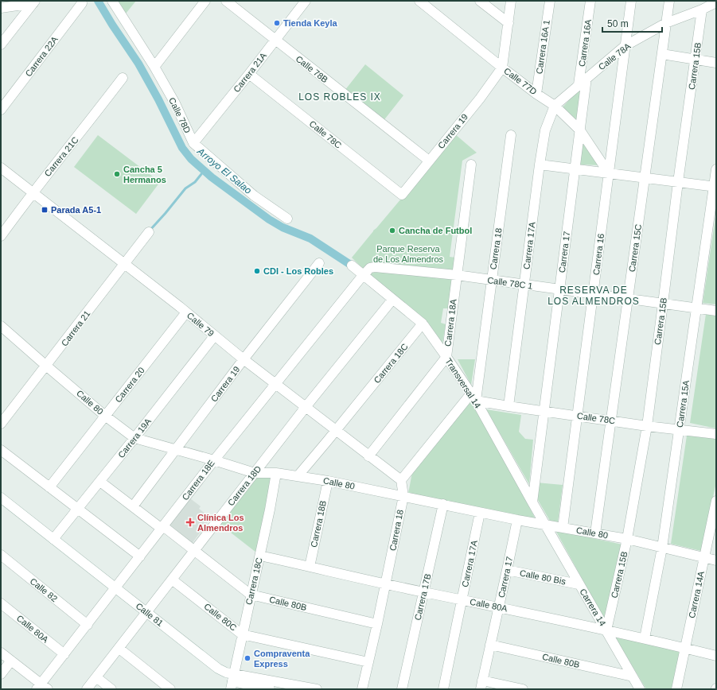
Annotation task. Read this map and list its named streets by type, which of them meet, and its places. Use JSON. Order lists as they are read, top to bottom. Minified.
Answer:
{"streets":{"street":["Carrera 16A","Carrera 16A 1","Carrera 22A","Calle 78A","Carrera 15B","Calle 78B","Carrera 21A","Calle 77D","Calle 78D","Carrera 19","Calle 78C","Carrera 21C","Carrera 17A","Carrera 15C","Carrera 18","Carrera 17","Carrera 16","Calle 78C 1","Carrera 18A","Calle 79","Carrera 21","Carrera 18C","Transversal 14","Carrera 20","Calle 80","Carrera 15A","Carrera 19A","Carrera 18E","Carrera 18D","Carrera 18B","Calle 80 Bis","Calle 82","Carrera 14A","Carrera 17B","Calle 80B","Calle 80A","Carrera 14","Calle 81","Calle 80C"]},"crossings":[["Carrera 16A","Calle 78A"],["Carrera 16A 1","Calle 77D"],["Calle 78A","Carrera 15B"],["Calle 78A","Calle 77D"],["Calle 78A","Carrera 17A"],["Calle 78A","Carrera 15C"],["Calle 78A","Carrera 17"],["Calle 78A","Carrera 16"],["Carrera 15B","Calle 78C"],["Carrera 15B","Calle 78C 1"],["Carrera 15B","Calle 80"],["Carrera 15B","Calle 80A"],["Carrera 15B","Carrera 14"],["Calle 78B","Carrera 21A"],["Calle 78B","Carrera 19"],["Carrera 21A","Calle 78D"],["Carrera 21A","Calle 78C"],["Calle 77D","Carrera 19"],["Calle 77D","Carrera 17A"],["Calle 77D","Carrera 17"],["Calle 77D","Carrera 16"],["Carrera 19","Calle 78C"],["Carrera 19","Calle 79"],["Carrera 19","Calle 80"],["Carrera 19","Calle 80B"],["Calle 78C","Carrera 17A"],["Calle 78C","Carrera 15C"],["Calle 78C","Carrera 18"],["Calle 78C","Carrera 17"],["Calle 78C","Carrera 16"],["Calle 78C","Transversal 14"],["Calle 78C","Carrera 15A"],["Carrera 21C","Calle 79"],["Carrera 17A","Calle 78C 1"],["Carrera 17A","Calle 80"],["Carrera 17A","Calle 80A"],["Carrera 15C","Calle 78C 1"],["Carrera 15C","Calle 80"],["Carrera 18","Calle 78C 1"],["Carrera 18","Calle 79"],["Carrera 18","Transversal 14"],["Carrera 18","Calle 80"],["Carrera 18","Calle 80B"],["Carrera 18","Calle 80A"],["Carrera 18","Calle 80C"],["Carrera 17","Calle 78C 1"],["Carrera 17","Transversal 14"],["Carrera 17","Calle 80"],["Carrera 17","Calle 80 Bis"],["Carrera 17","Calle 80B"],["Carrera 17","Calle 80A"],["Carrera 16","Calle 78C 1"],["Carrera 16","Calle 80"],["Calle 78C 1","Carrera 18A"],["Calle 78C 1","Transversal 14"],["Calle 78C 1","Carrera 15A"],["Calle 78C 1","Carrera 18E"],["Carrera 18A","Calle 79"],["Carrera 18A","Transversal 14"],["Calle 79","Carrera 21"],["Calle 79","Carrera 18C"],["Calle 79","Carrera 20"],["Calle 79","Carrera 19A"],["Calle 79","Carrera 18E"],["Calle 79","Carrera 18D"],["Carrera 21","Calle 80"],["Carrera 18C","Transversal 14"],["Carrera 18C","Calle 80"],["Carrera 18C","Calle 80B"],["Carrera 18C","Calle 80A"],["Carrera 18C","Calle 81"],["Carrera 18C","Calle 80C"],["Transversal 14","Calle 80"],["Transversal 14","Carrera 18E"],["Transversal 14","Carrera 18D"],["Transversal 14","Carrera 14"],["Carrera 20","Calle 80"],["Calle 80","Carrera 15A"],["Calle 80","Carrera 19A"],["Calle 80","Carrera 18E"],["Calle 80","Carrera 18D"],["Calle 80","Carrera 18B"],["Calle 80","Carrera 14A"],["Calle 80","Carrera 17B"],["Calle 80","Carrera 14"],["Carrera 15A","Calle 80A"],["Carrera 19A","Calle 80B"],["Carrera 19A","Calle 81"],["Carrera 18E","Calle 82"],["Carrera 18E","Calle 80B"],["Carrera 18E","Calle 80A"],["Carrera 18E","Calle 81"],["Carrera 18D","Calle 80B"],["Carrera 18D","Calle 81"],["Carrera 18D","Calle 80C"],["Carrera 18B","Calle 80A"],["Calle 80 Bis","Carrera 14"],["Carrera 14A","Calle 80A"],["Carrera 17B","Calle 80A"],["Calle 80B","Carrera 14"],["Calle 80A","Carrera 14"]],"districts":["LOS ROBLES IX","RESERVA DE LOS ALMENDROS"],"water":["Arroyo El Salao"],"parks":["Parque Reserva de Los Almendros"],"places":{"other":["Tienda Keyla","Cancha 5 Hermanos","Cancha de Futbol","CDI - Los Robles","Compraventa Express"],"transit":["Parada A5-1"],"health":["Clínica Los Almendros"]},"scale_bar":"50 m"}
